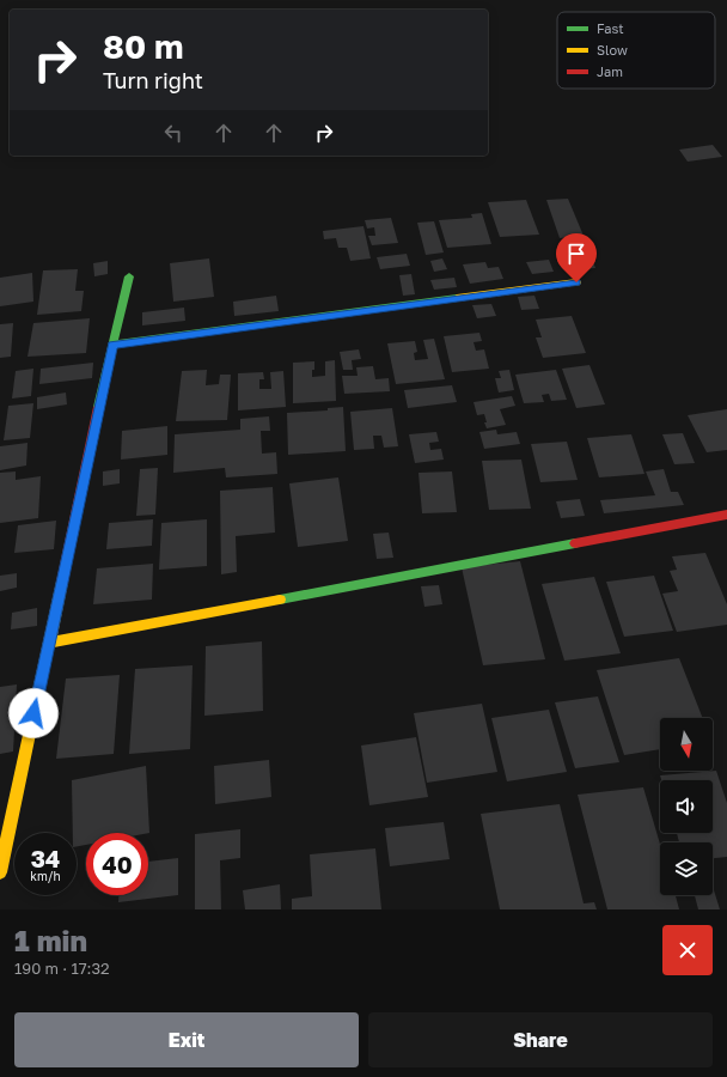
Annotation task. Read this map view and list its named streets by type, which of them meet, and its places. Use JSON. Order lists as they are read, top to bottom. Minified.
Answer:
{"legend":["Fast","Slow","Jam"],"north":"bottom","page":{"turn":["80 m","Turn right"],"speed":"34 km/h","limit":"40","heading":["1 min","190 m · 17:32"],"buttons":["Exit","Share"]}}
